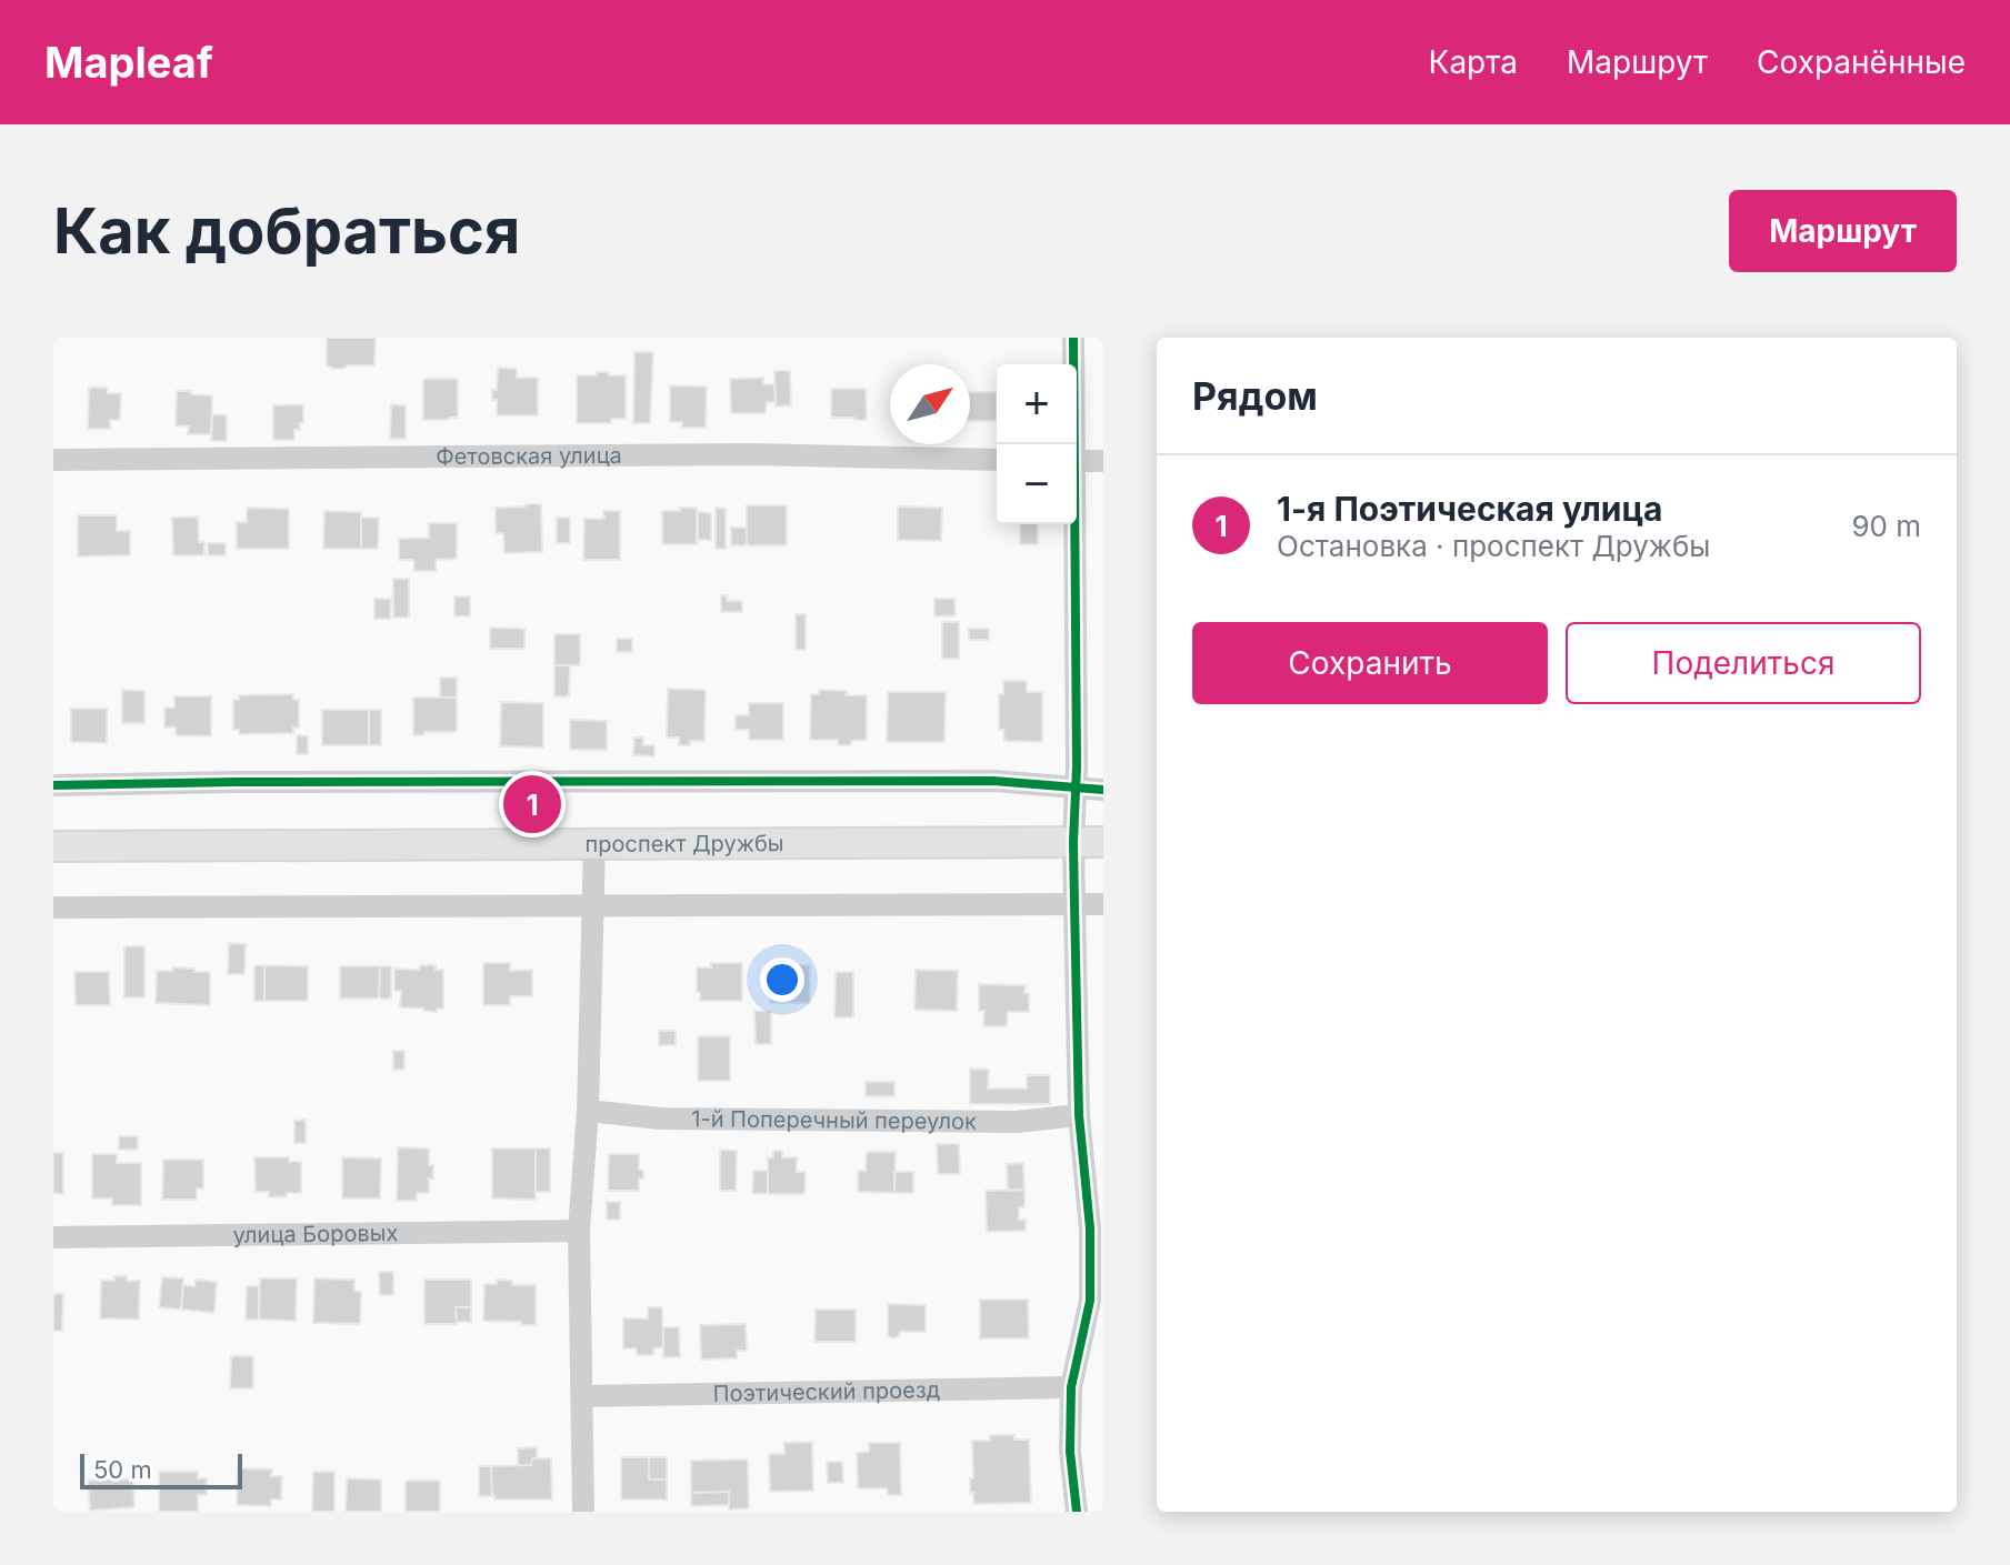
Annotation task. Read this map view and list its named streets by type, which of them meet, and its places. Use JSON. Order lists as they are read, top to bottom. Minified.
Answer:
{"streets":{"main road":["проспект Дружбы"],"street":["Фетовская улица","1-й Поперечный переулок","улица Боровых","Поэтический проезд"]},"scale_bar":"50 m","north":"top right","page":{"header":"Mapleaf","nav":["Карта","Маршрут","Сохранённые"],"buttons":["Маршрут",["Сохранить","Поделиться"]],"title":"Как добраться","heading":"Рядом","map_buttons":["+","−"],"list":[{"mark":"1","name":"1-я Поэтическая улица","note":"Остановка · проспект Дружбы","value":"90 m"}],"pins":"1","scale":"50 m"}}
